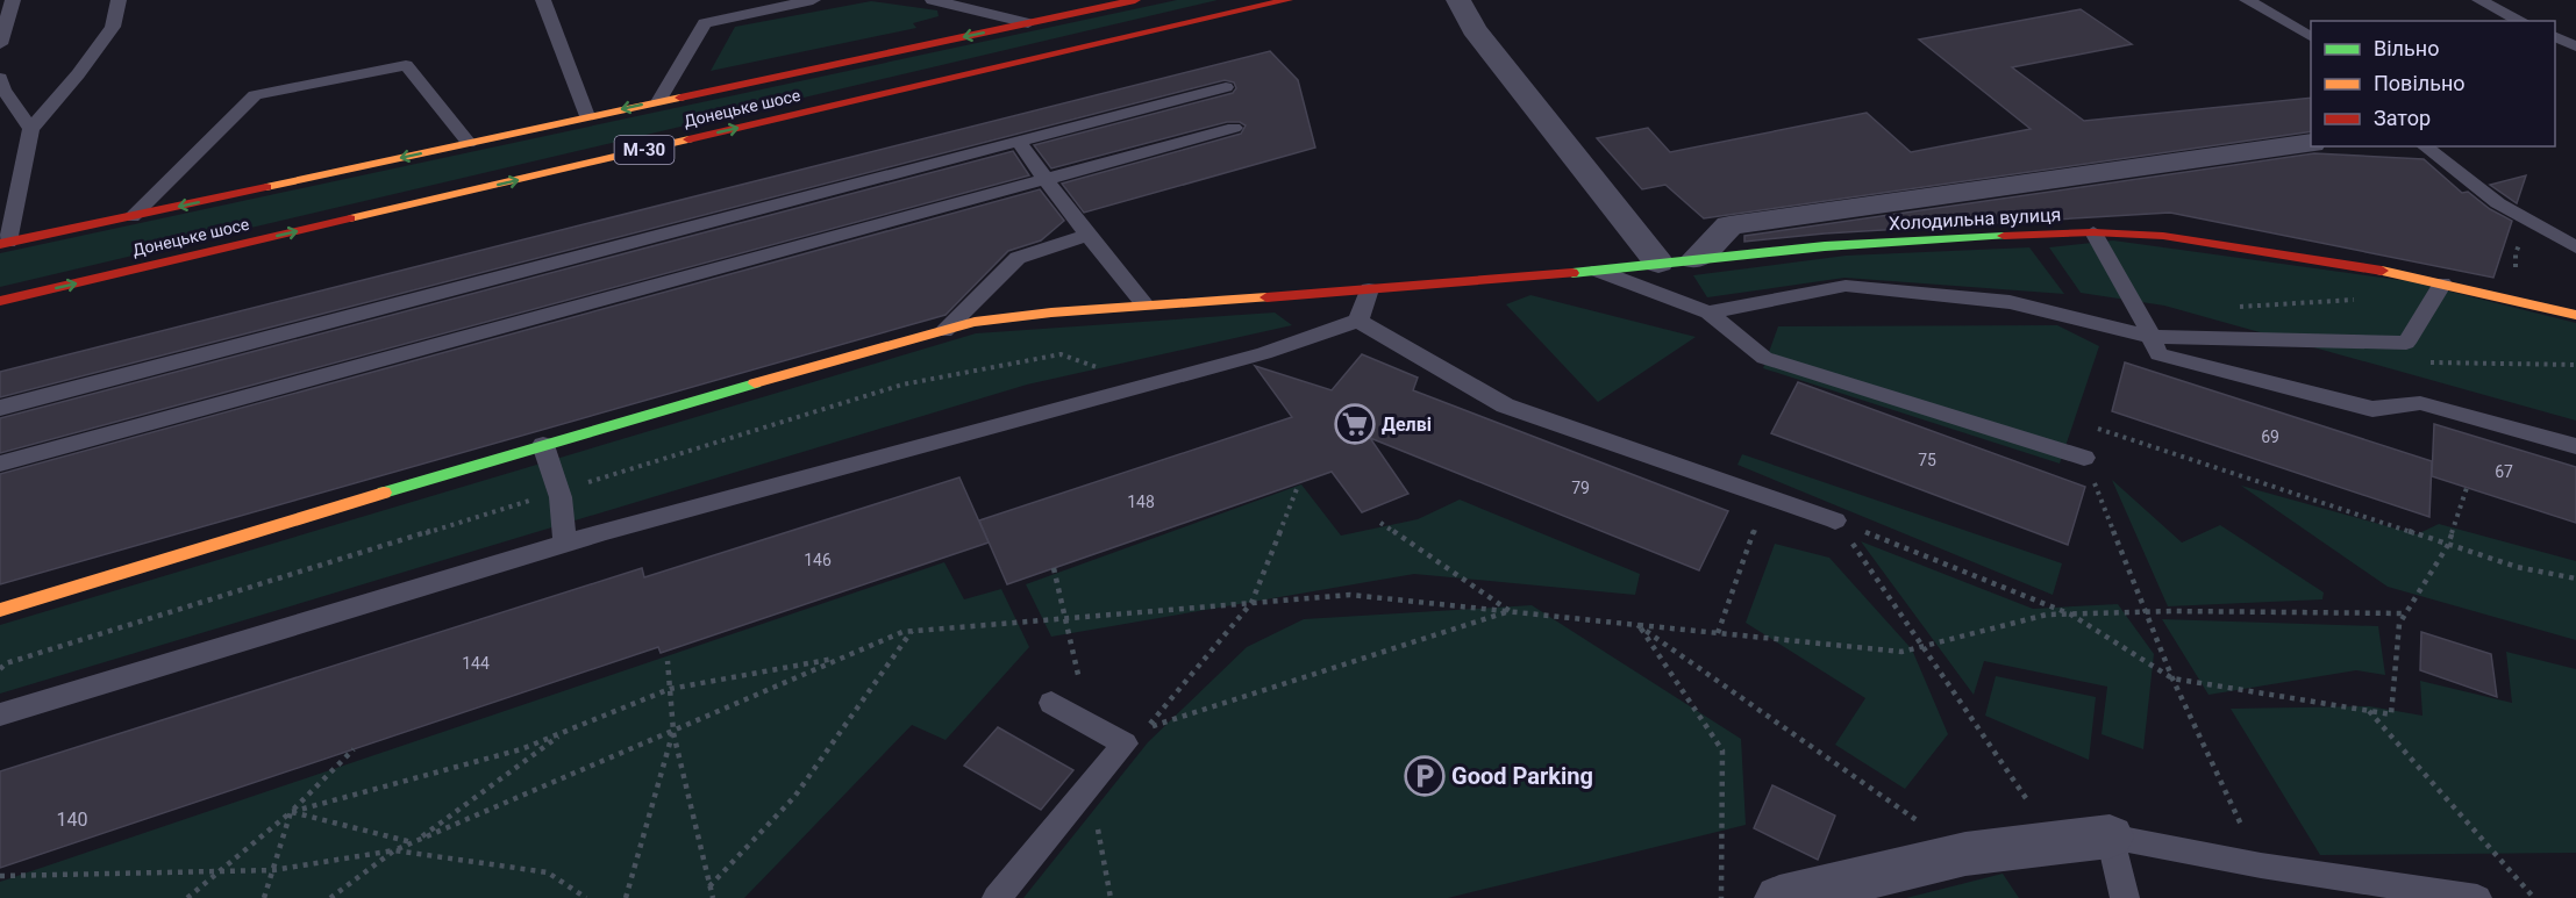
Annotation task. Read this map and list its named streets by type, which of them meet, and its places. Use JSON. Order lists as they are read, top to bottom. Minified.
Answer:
{"streets":{"main road":["Донецьке шосе","М-30","Холодильна вулиця"]},"places":{"supermarket":["Делві"],"parking":["Good Parking"]},"house_numbers":["69","75","67","79","148","146","144","140"],"legend":["Вільно","Повільно","Затор"]}
